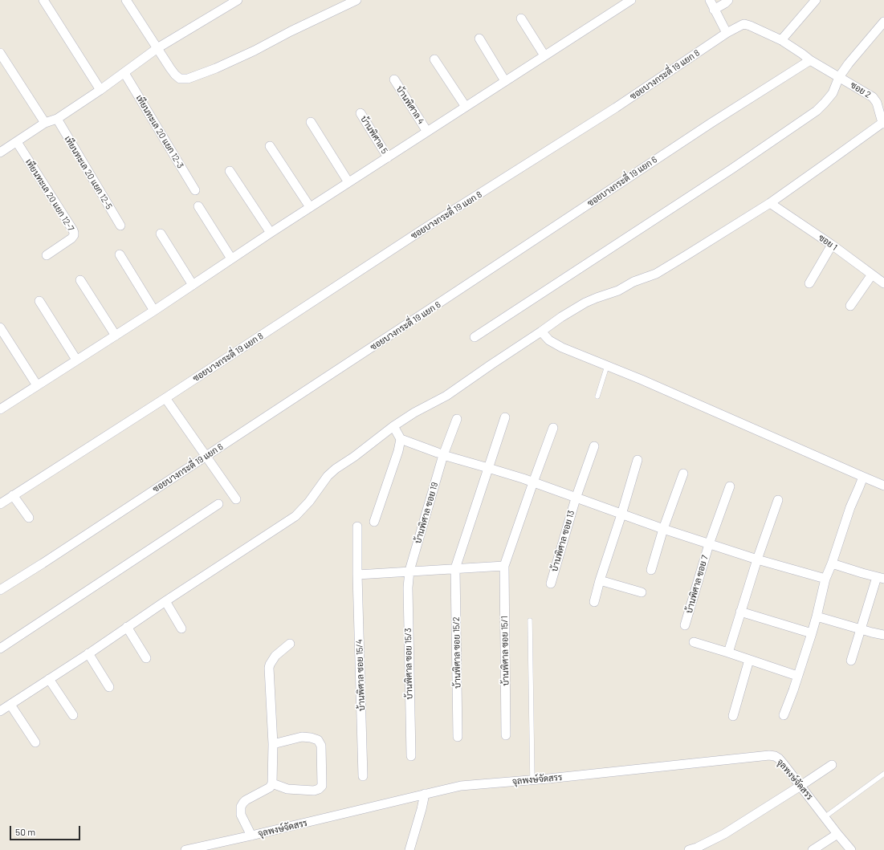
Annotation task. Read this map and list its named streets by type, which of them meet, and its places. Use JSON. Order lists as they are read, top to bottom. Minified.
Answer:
{"streets":{"street":["ซอยบางกระดี่ 19 แยก 8","ซอย 2","บ้านพิศาล 4","เทียนทะเล 20 แยก 12-3","บ้านพิศาล 5","เทียนทะเล 20 แยก 12-5","ซอยบางกระดี่ 19 แยก 6","เทียนทะเล 20 แยก 12-7","ซอย 1","บ้านพิศาล ซอย 19","บ้านพิศาล ซอย 13","บ้านพิศาล ซอย 7","บ้านพิศาล ซอย 15/1","บ้านพิศาล ซอย 15/2","บ้านพิศาล ซอย 15/3","บ้านพิศาล ซอย 15/4","จุลพงษ์จัดสรร"]},"crossings":[["ซอยบางกระดี่ 19 แยก 8","ซอย 2"],["ซอย 2","ซอยบางกระดี่ 19 แยก 6"],["บ้านพิศาล ซอย 19","บ้านพิศาล ซอย 15/3"]],"scale_bar":"50 m"}
